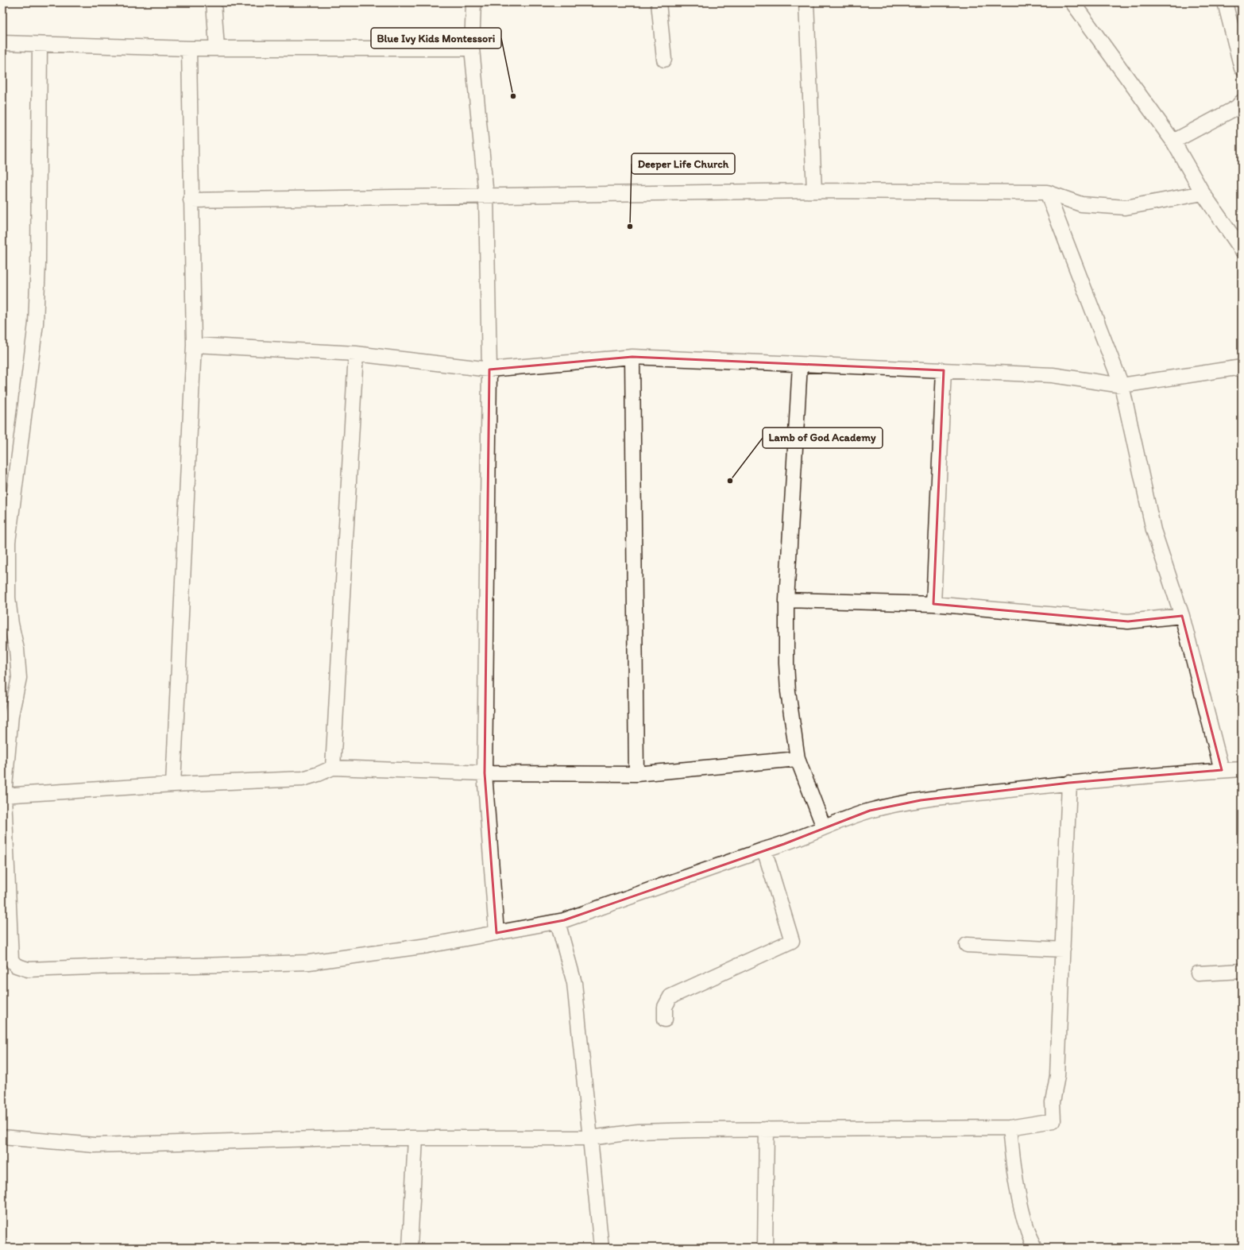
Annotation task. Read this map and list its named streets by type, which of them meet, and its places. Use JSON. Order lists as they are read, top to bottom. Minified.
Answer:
{"places":["Blue Ivy Kids Montessori","Deeper Life Church","Lamb of God Academy"]}
